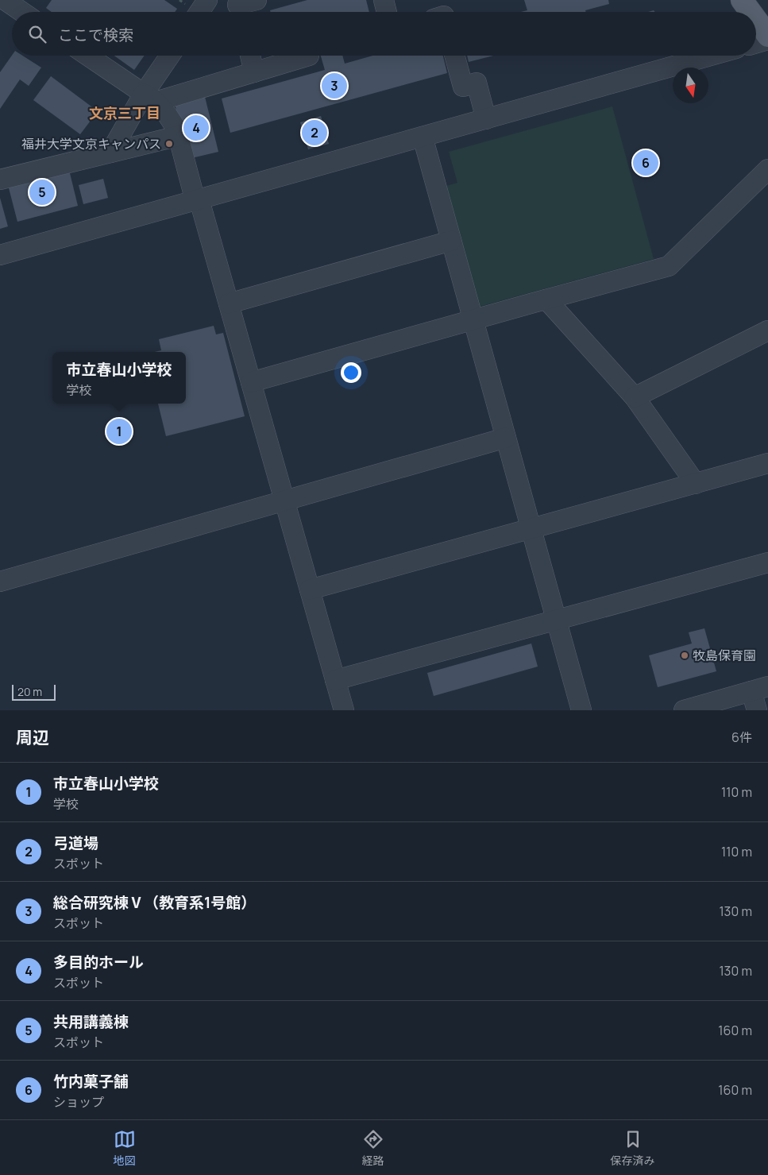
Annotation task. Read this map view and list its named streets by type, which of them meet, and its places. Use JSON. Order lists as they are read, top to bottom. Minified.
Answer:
{"districts":["文京三丁目"],"places":["福井大学文京キャンパス","牧島保育園"],"scale_bar":"20 m","north":"bottom","page":{"search":"ここで検索","pins":["3","4","2","6","5","1"],"popup":["市立春山小学校","学校"],"scale":"20 m","heading":["周辺","6件"],"list":[{"mark":"1","name":"市立春山小学校","note":"学校","value":"110 m"},{"mark":"2","name":"弓道場","note":"スポット","value":"110 m"},{"mark":"3","name":"総合研究棟Ⅴ（教育系1号館）","note":"スポット","value":"130 m"},{"mark":"4","name":"多目的ホール","note":"スポット","value":"130 m"},{"mark":"5","name":"共用講義棟","note":"スポット","value":"160 m"},{"mark":"6","name":"竹内菓子舗","note":"ショップ","value":"160 m"}],"nav":["地図","経路","保存済み"]}}
